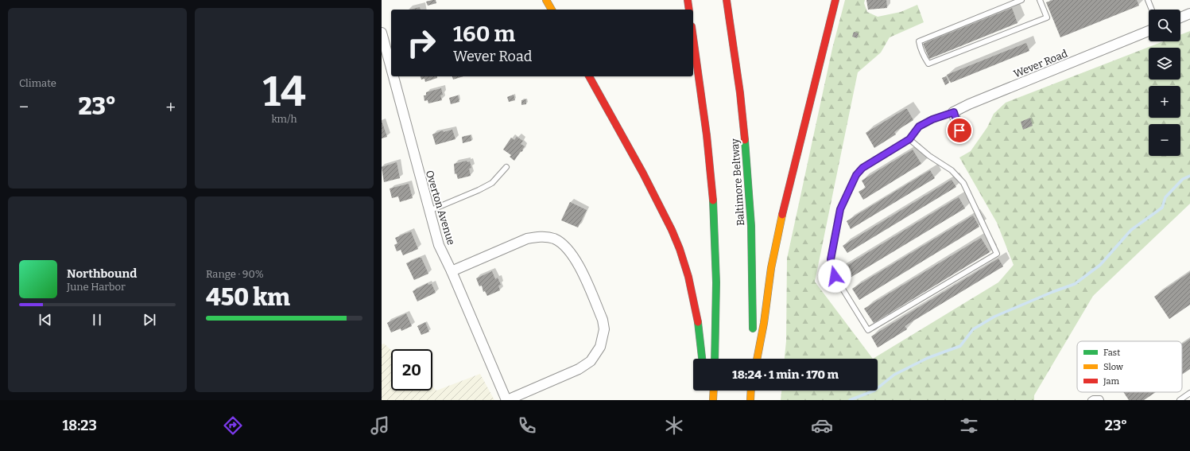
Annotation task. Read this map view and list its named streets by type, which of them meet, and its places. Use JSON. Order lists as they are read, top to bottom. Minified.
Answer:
{"streets":{"highway":["Baltimore Beltway"],"street":["Wever Road","Overton Avenue"]},"legend":["Fast","Slow","Jam"],"page":{"tile":["Climate",["14","km/h"],["Range · 90%","450 km"]],"map_buttons":["+","−"],"turn":["160 m","Wever Road"],"heat":["−","23°","+"],"song":["Northbound","June Harbor"],"limit":"20","trip":"18:24 · 1 min · 170 m","tabs":["18:23","23°"]}}
